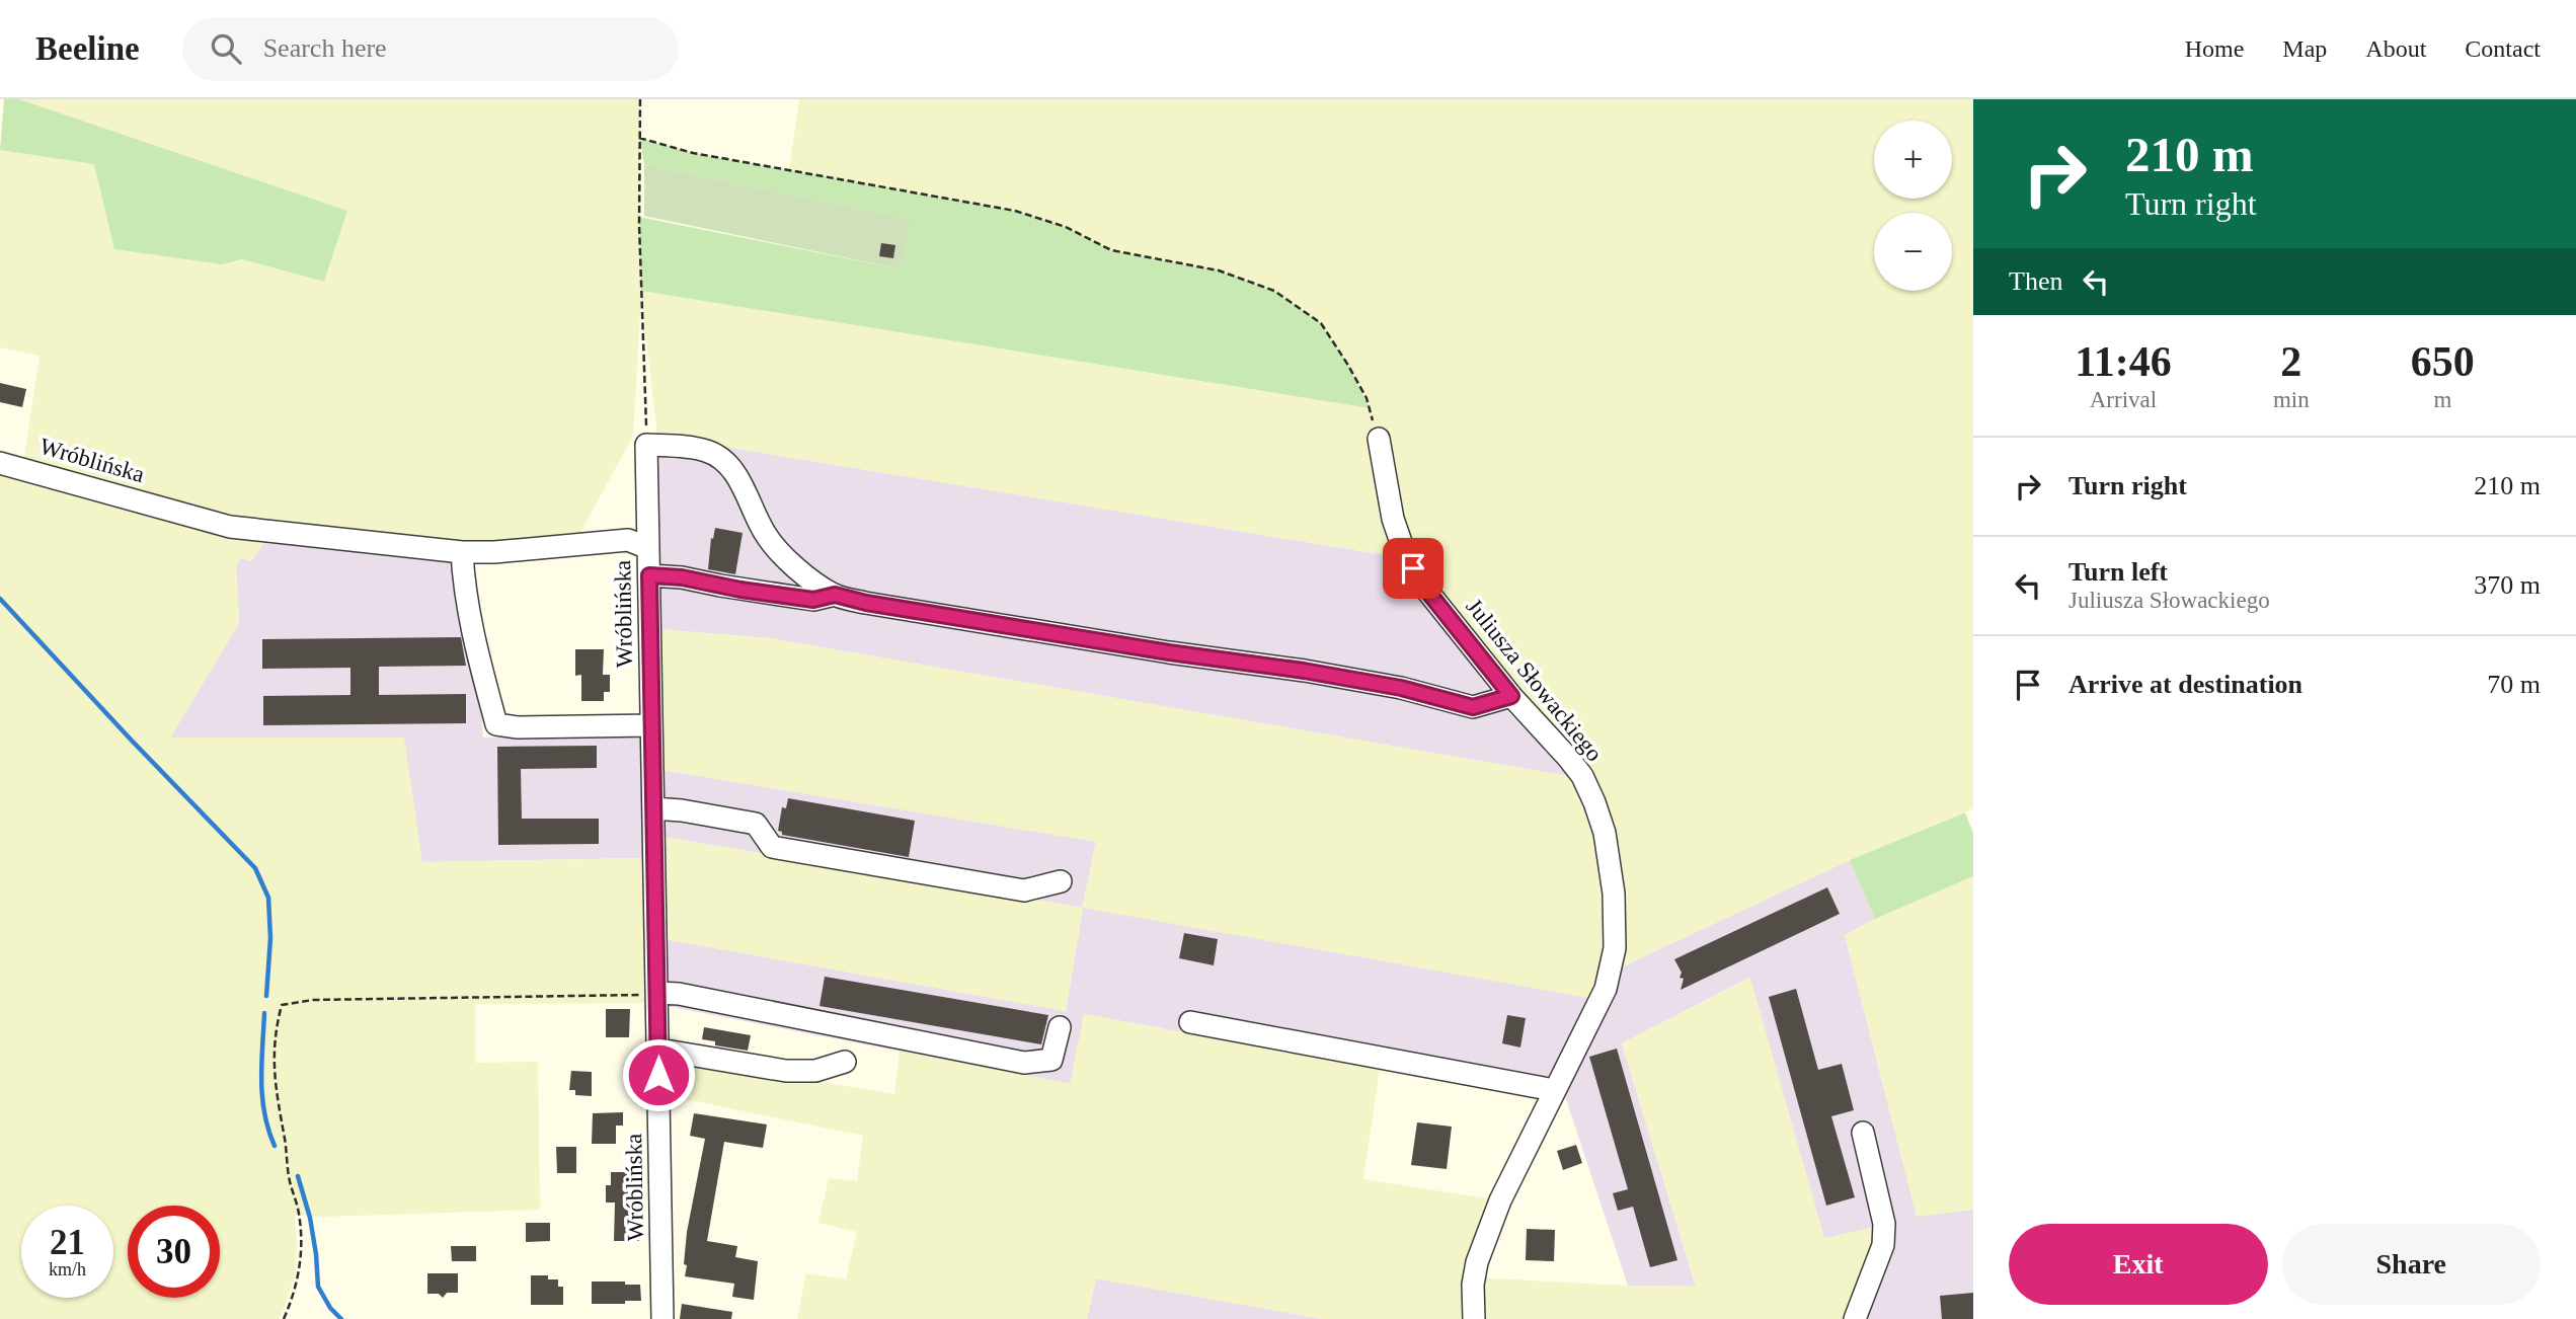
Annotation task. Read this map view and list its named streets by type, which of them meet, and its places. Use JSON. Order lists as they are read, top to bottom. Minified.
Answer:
{"streets":{"street":["Wróblińska","Juliusza Słowackiego"]},"page":{"header":"Beeline","search":"Search here","nav":["Home","Map","About","Contact"],"turn":["210 m","Turn right"],"map_buttons":["+","−"],"then":"Then","eta":["11:46","Arrival","2","min","650","m"],"list":[{"name":"Turn right","value":"210 m"},{"name":"Turn left","note":"Juliusza Słowackiego","value":"370 m"},{"name":"Arrive at destination","value":"70 m"}],"speed":"21 km/h","limit":"30","buttons":["Exit","Share"]}}
